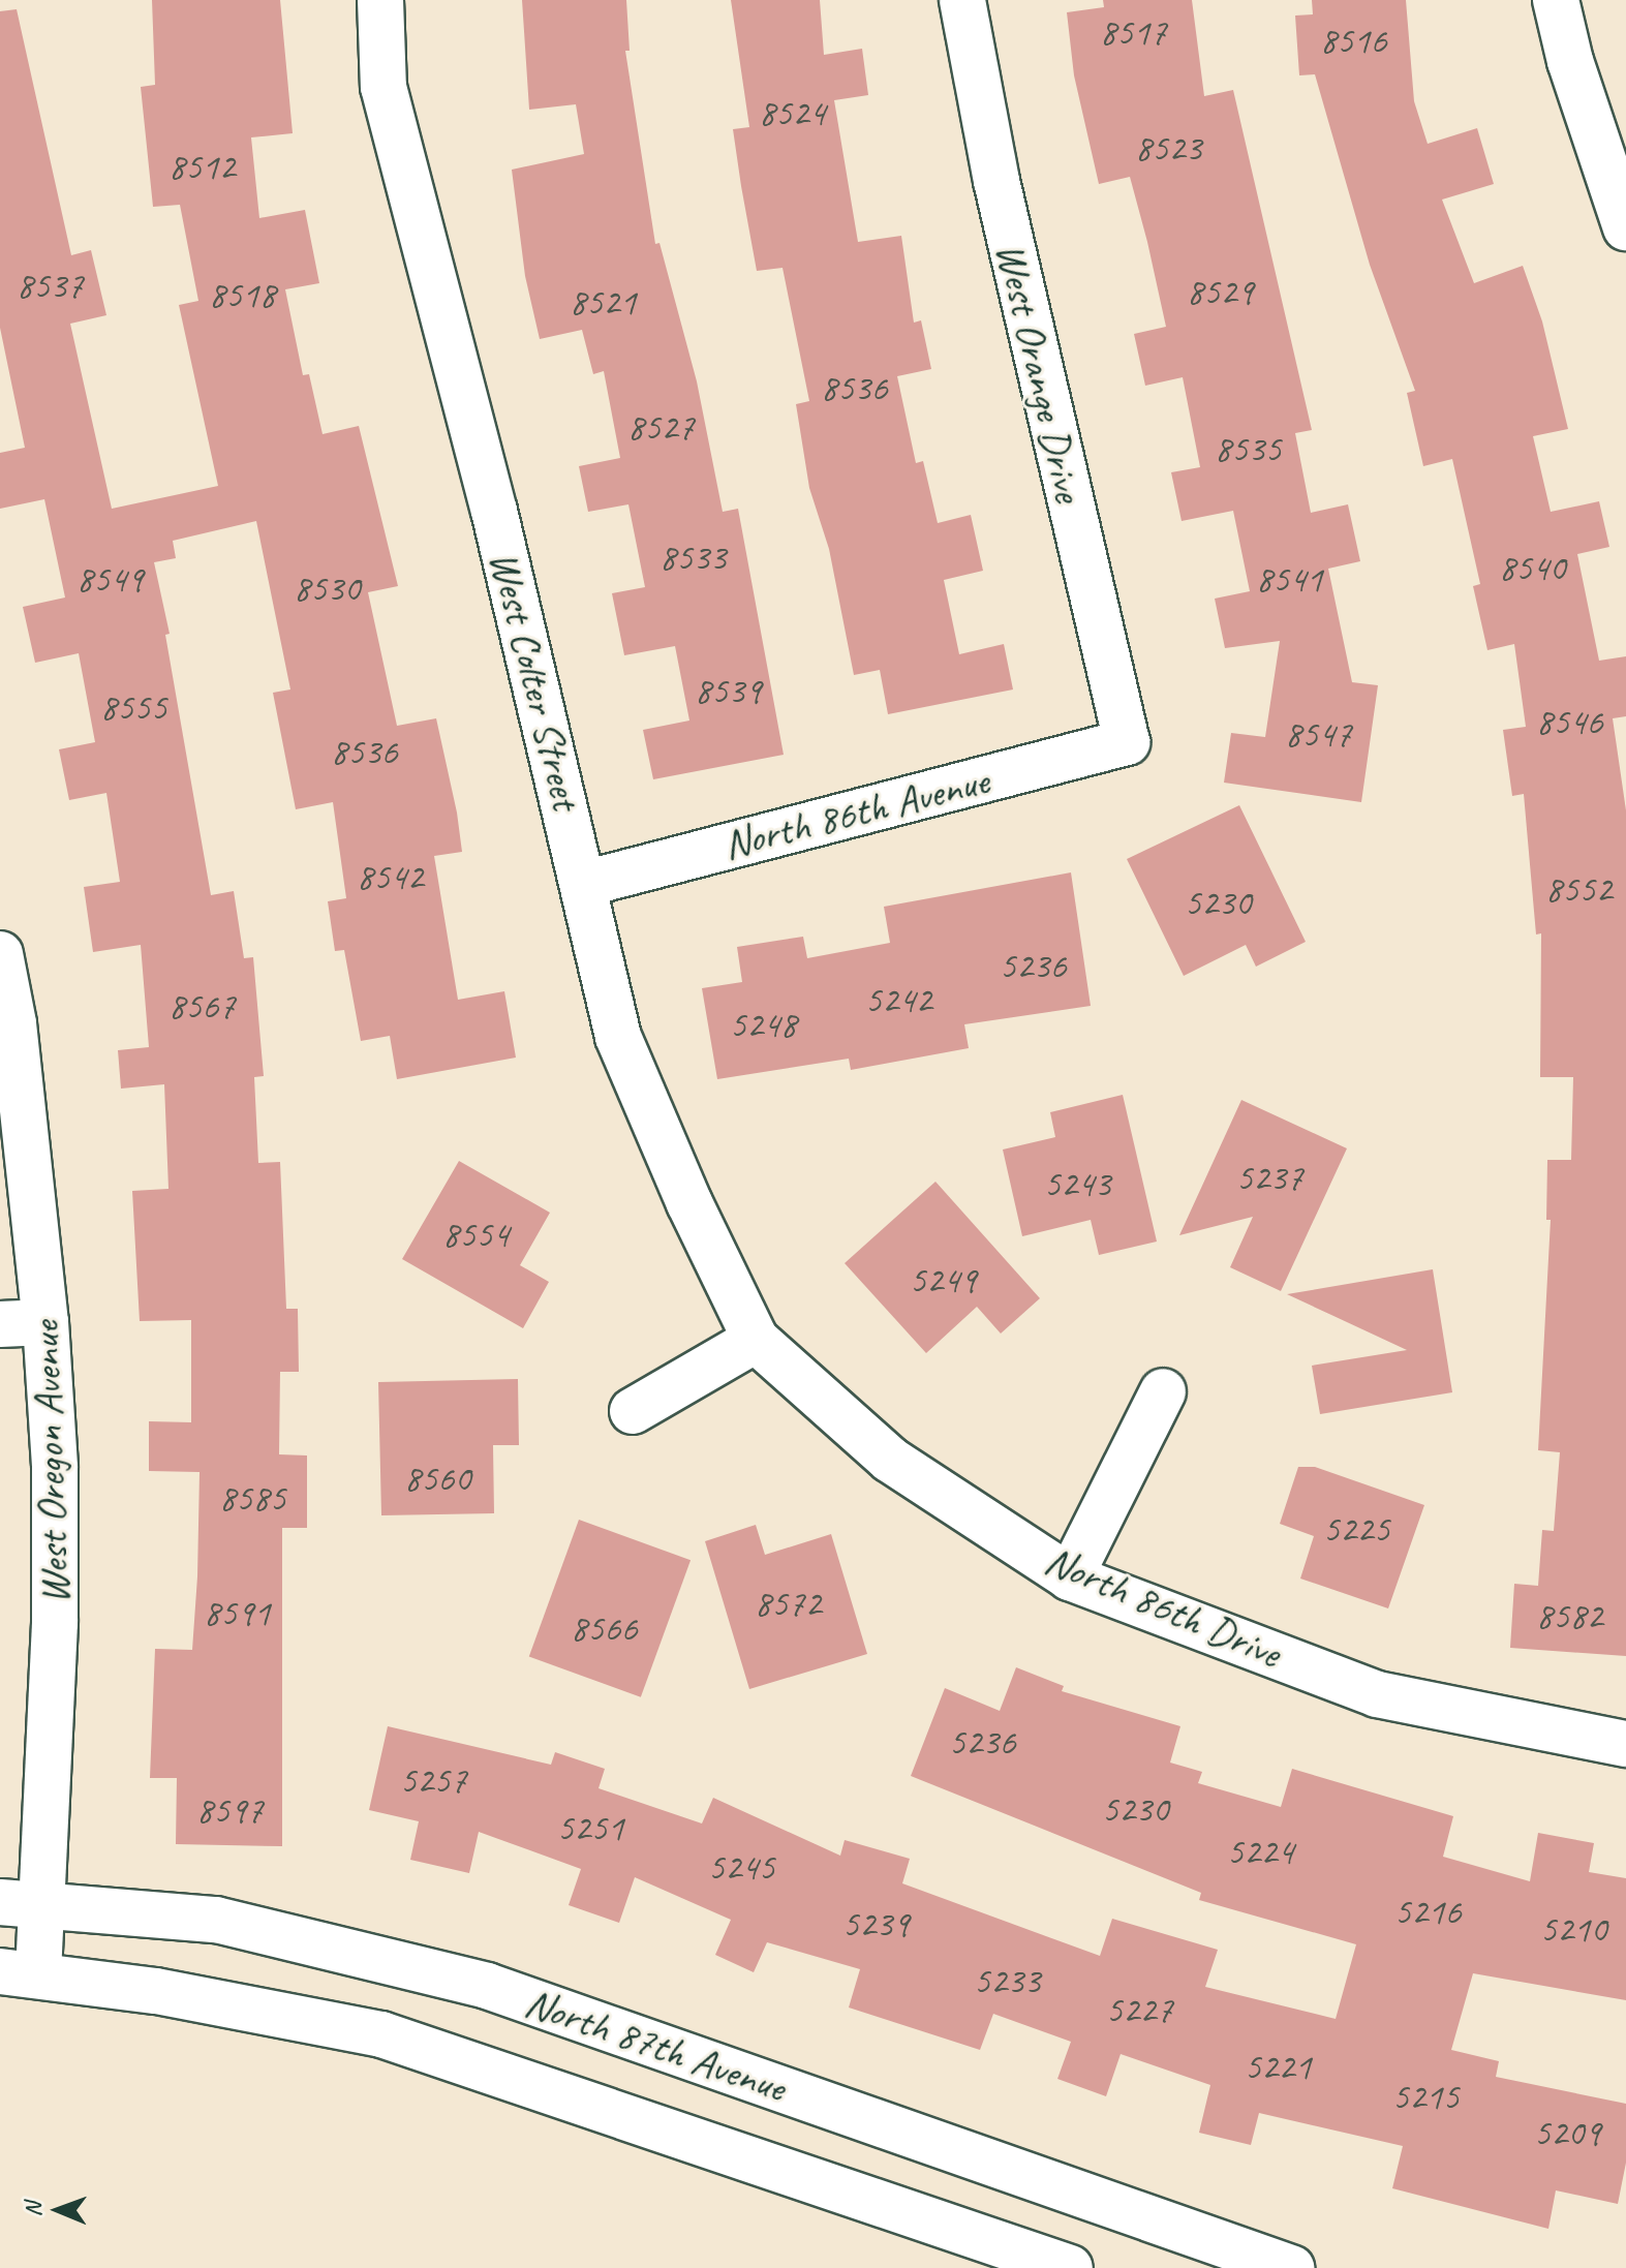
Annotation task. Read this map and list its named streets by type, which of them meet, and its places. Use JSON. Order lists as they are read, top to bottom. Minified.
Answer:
{"streets":{"street":["West Orange Drive","West Colter Street","North 86th Avenue","West Oregon Avenue","North 86th Drive","North 87th Avenue"]},"crossings":[["West Orange Drive","North 86th Avenue"],["West Colter Street","North 86th Avenue"],["West Colter Street","North 86th Drive"],["West Oregon Avenue","North 87th Avenue"]],"house_numbers":["8517","8516","8524","8523","8512","8537","8529","8518","8521","8536","8527","8535","8533","8540","8549","8541","8530","8539","8555","8546","8547","8536","8542","8552","5230","5236","5242","8567","5248","5237","5243","8554","5249","8560","8585","5225","8572","8591","8582","8566","5236","5257","5230","8597","5251","5224","5245","5216","5239","5210","5233","5227","5221","5215","5209"],"north":"left"}
